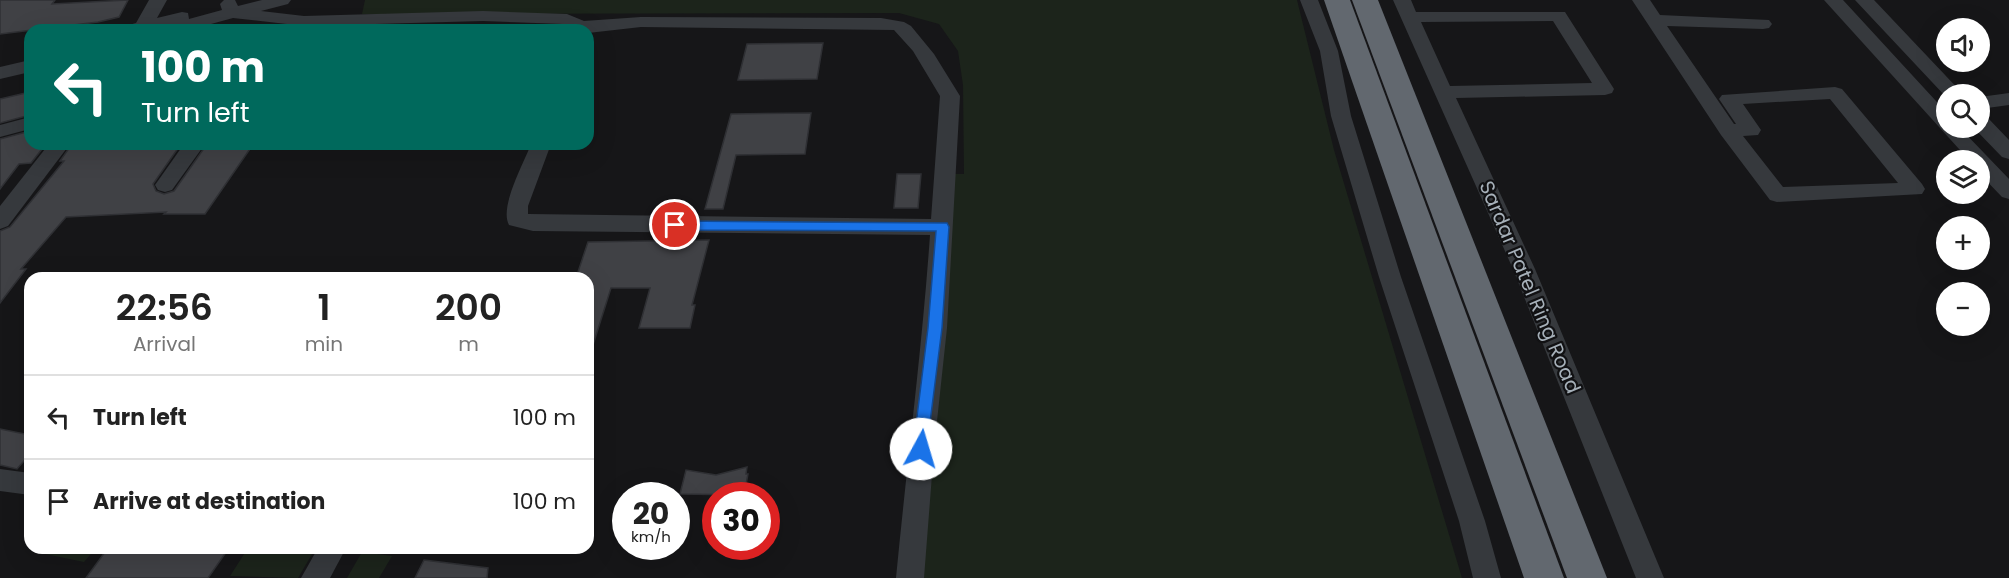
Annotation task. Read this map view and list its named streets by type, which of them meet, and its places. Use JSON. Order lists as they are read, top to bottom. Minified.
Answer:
{"streets":{"street":["Sardar Patel Ring Road"]},"page":{"map_buttons":["+","−"],"turn":["100 m","Turn left"],"eta":["22:56","Arrival","1","min","200","m"],"list":[{"name":"Turn left","value":"100 m"},{"name":"Arrive at destination","value":"100 m"}],"speed":"20 km/h","limit":"30"}}
